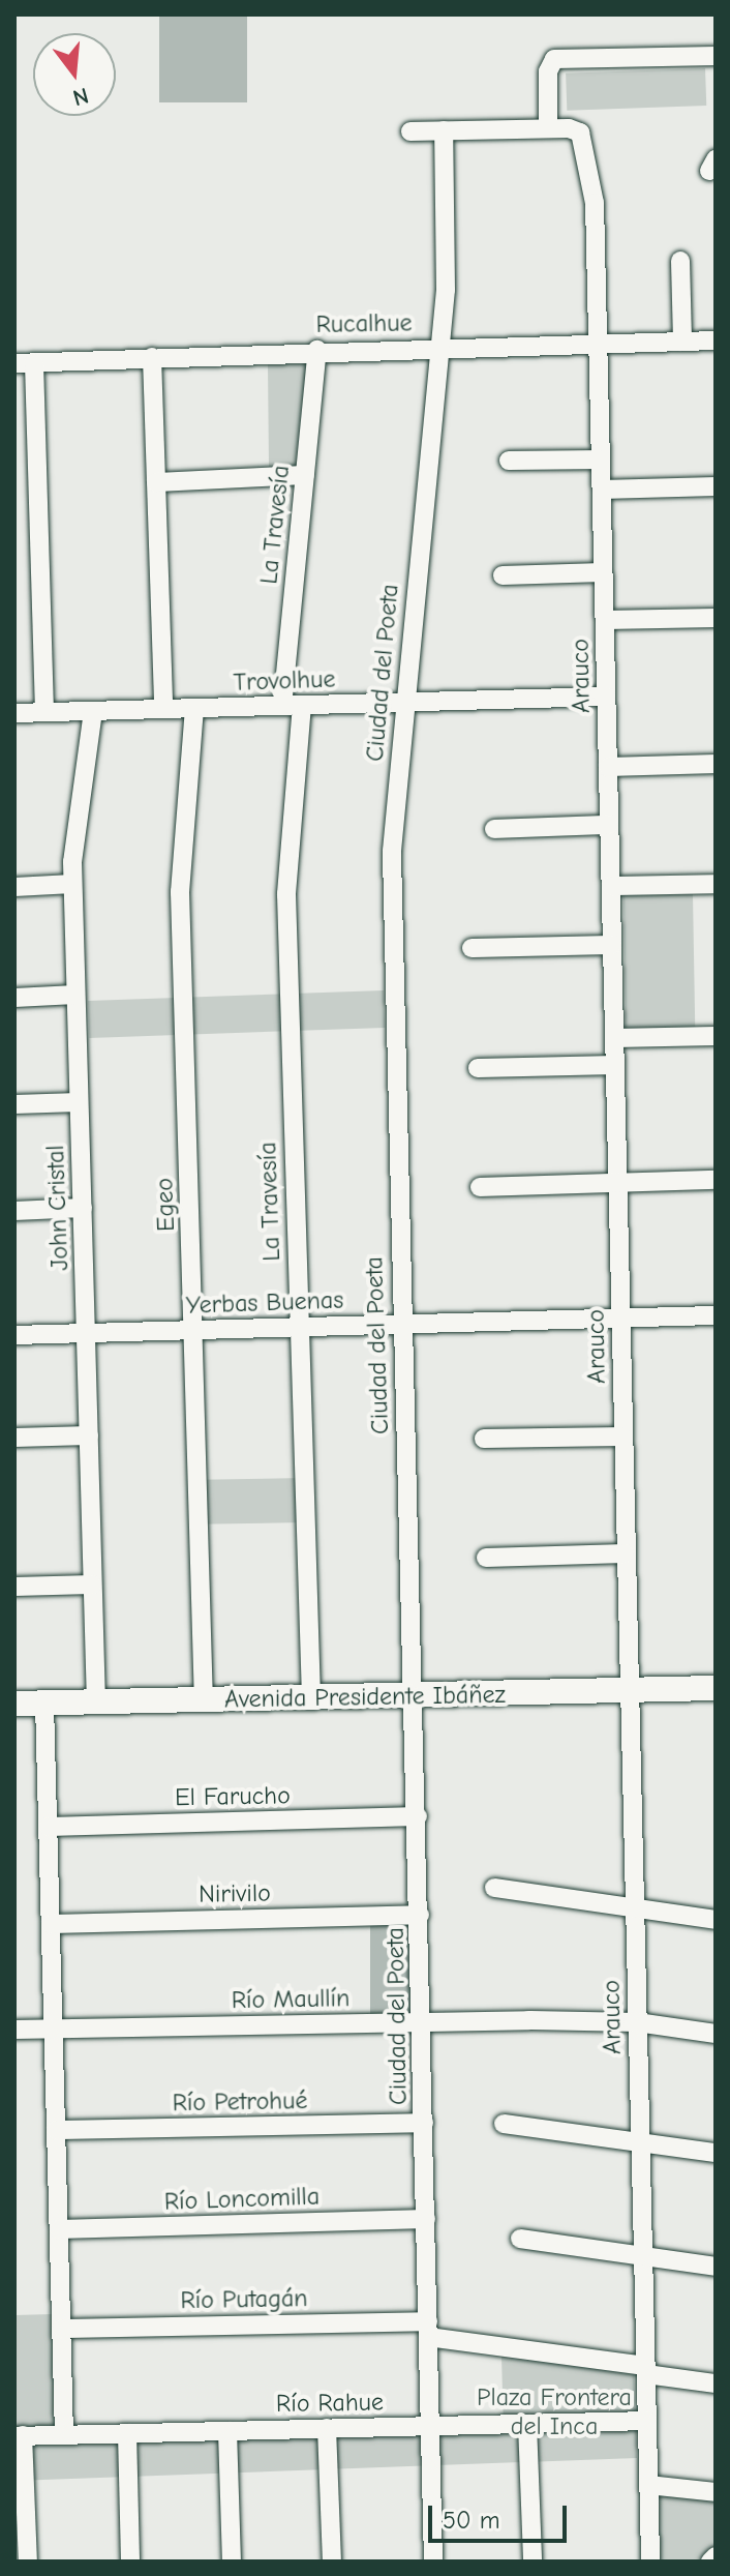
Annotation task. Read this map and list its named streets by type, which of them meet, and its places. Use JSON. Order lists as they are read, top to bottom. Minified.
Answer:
{"streets":{"street":["Rucalhue","La Travesía","Ciudad del Poeta","Arauco","Trovolhue","Egeo","John Cristal","Yerbas Buenas","Avenida Presidente Ibáñez","El Farucho","Nirivilo","Río Maullín","Río Petrohué","Río Loncomilla","Río Putagán","Río Rahue"]},"crossings":[["Rucalhue","La Travesía"],["Rucalhue","Ciudad del Poeta"],["Rucalhue","Arauco"],["La Travesía","Trovolhue"],["La Travesía","Yerbas Buenas"],["La Travesía","Avenida Presidente Ibáñez"],["Ciudad del Poeta","Trovolhue"],["Ciudad del Poeta","Yerbas Buenas"],["Ciudad del Poeta","Avenida Presidente Ibáñez"],["Ciudad del Poeta","El Farucho"],["Ciudad del Poeta","Nirivilo"],["Ciudad del Poeta","Río Maullín"],["Ciudad del Poeta","Río Petrohué"],["Ciudad del Poeta","Río Loncomilla"],["Ciudad del Poeta","Río Putagán"],["Ciudad del Poeta","Río Rahue"],["Arauco","Trovolhue"],["Arauco","Yerbas Buenas"],["Arauco","Avenida Presidente Ibáñez"],["Arauco","Río Maullín"],["Arauco","Río Putagán"],["Arauco","Río Rahue"],["Trovolhue","Egeo"],["Trovolhue","John Cristal"],["Egeo","Yerbas Buenas"],["Egeo","Avenida Presidente Ibáñez"],["John Cristal","Yerbas Buenas"],["John Cristal","Avenida Presidente Ibáñez"]],"parks":["Plaza Frontera del Inca"],"scale_bar":"50 m","north":"bottom"}
